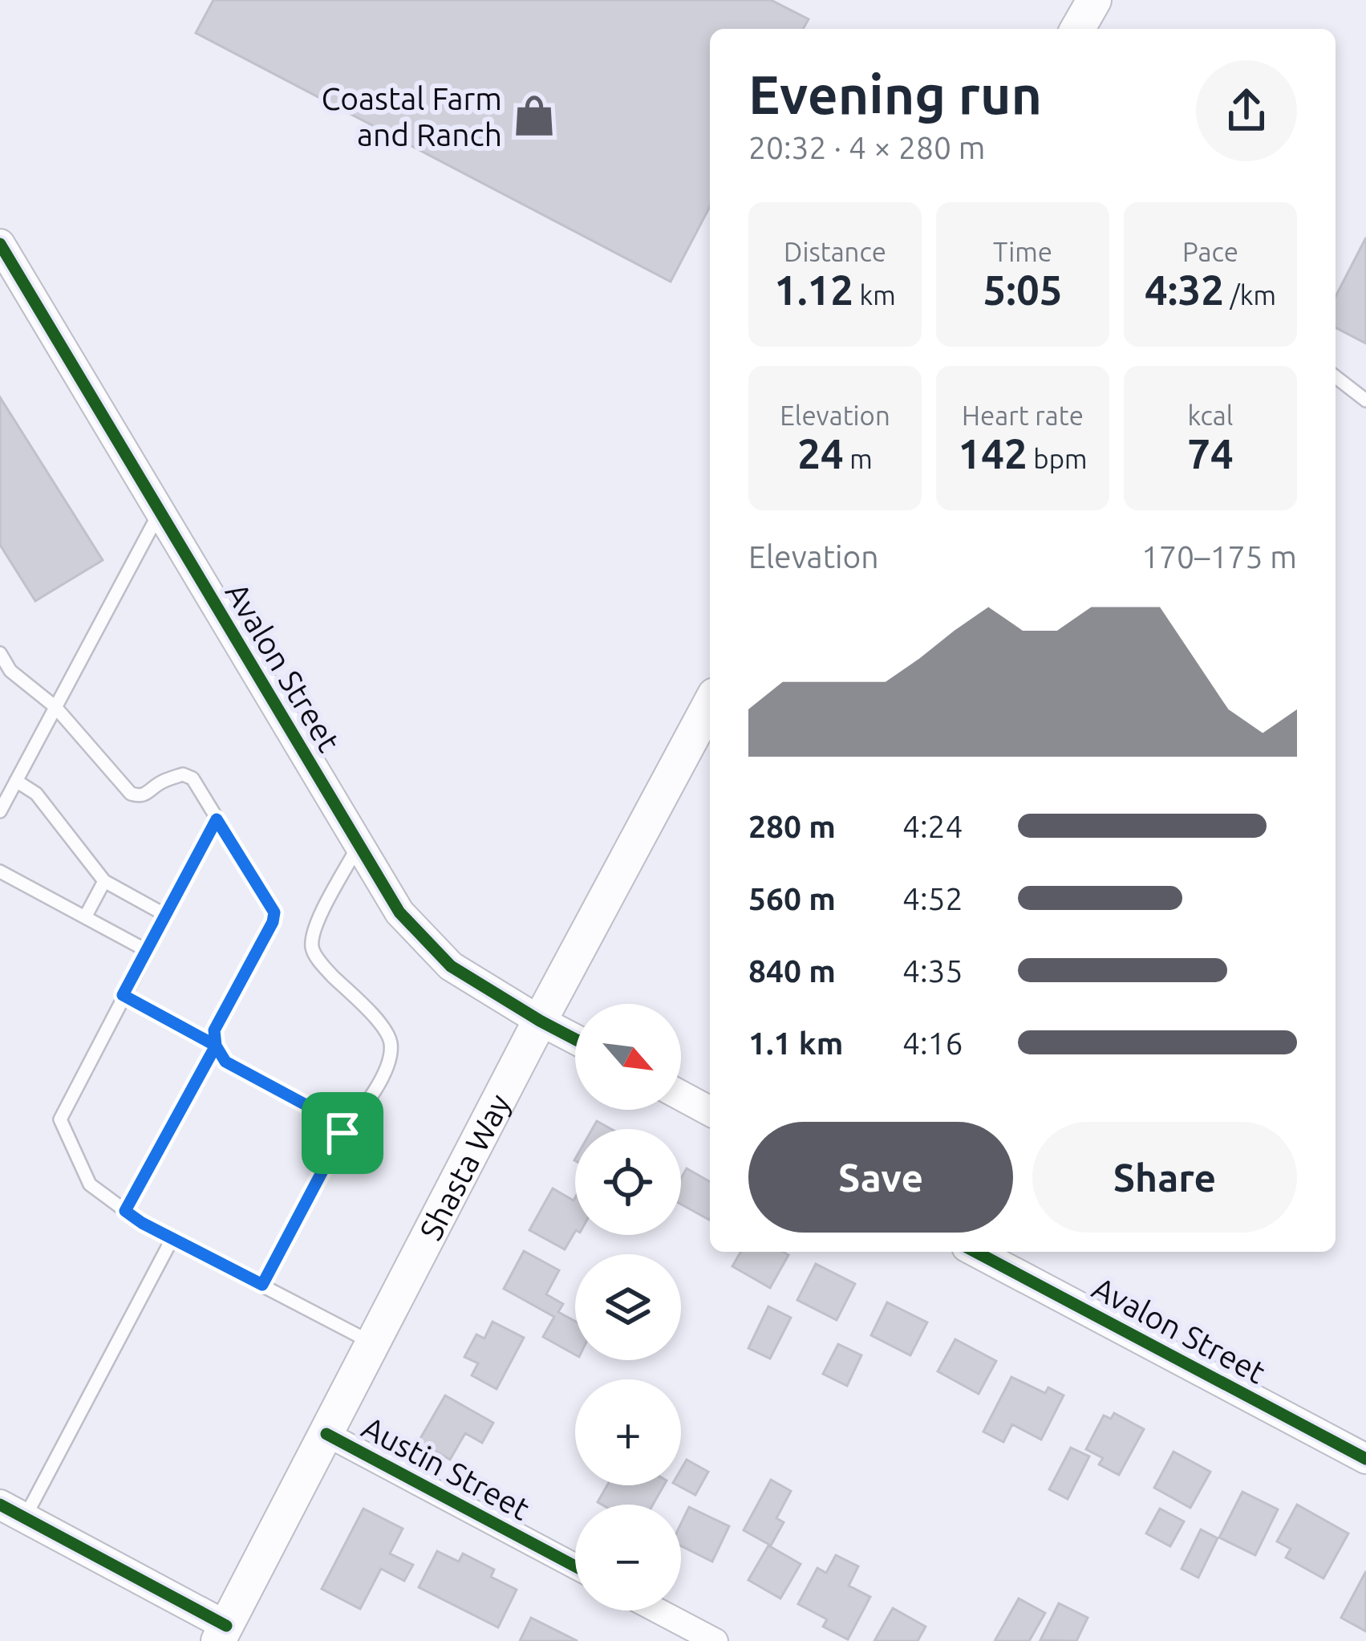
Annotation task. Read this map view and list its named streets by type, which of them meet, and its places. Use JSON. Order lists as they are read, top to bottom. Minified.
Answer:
{"streets":{"main road":["Shasta Way"],"street":["Avalon Street","Austin Street"]},"crossings":[["Avalon Street","Shasta Way"],["Shasta Way","Austin Street"]],"places":{"shop":["Coastal Farm and Ranch"]},"north":"bottom right","page":{"heading":["Evening run","20:32 · 4 × 280 m"],"stats":[["Distance","1.12 km"],["Time","5:05"],["Pace","4:32 /km"],["Elevation","24 m"],["Heart rate","142 bpm"],["kcal","74"]],"chart":["Elevation","170–175 m"],"list":[{"name":"280 m","note":"4:24"},{"name":"560 m","note":"4:52"},{"name":"840 m","note":"4:35"},{"name":"1.1 km","note":"4:16"}],"map_buttons":["+","−"],"buttons":["Save","Share"]}}
